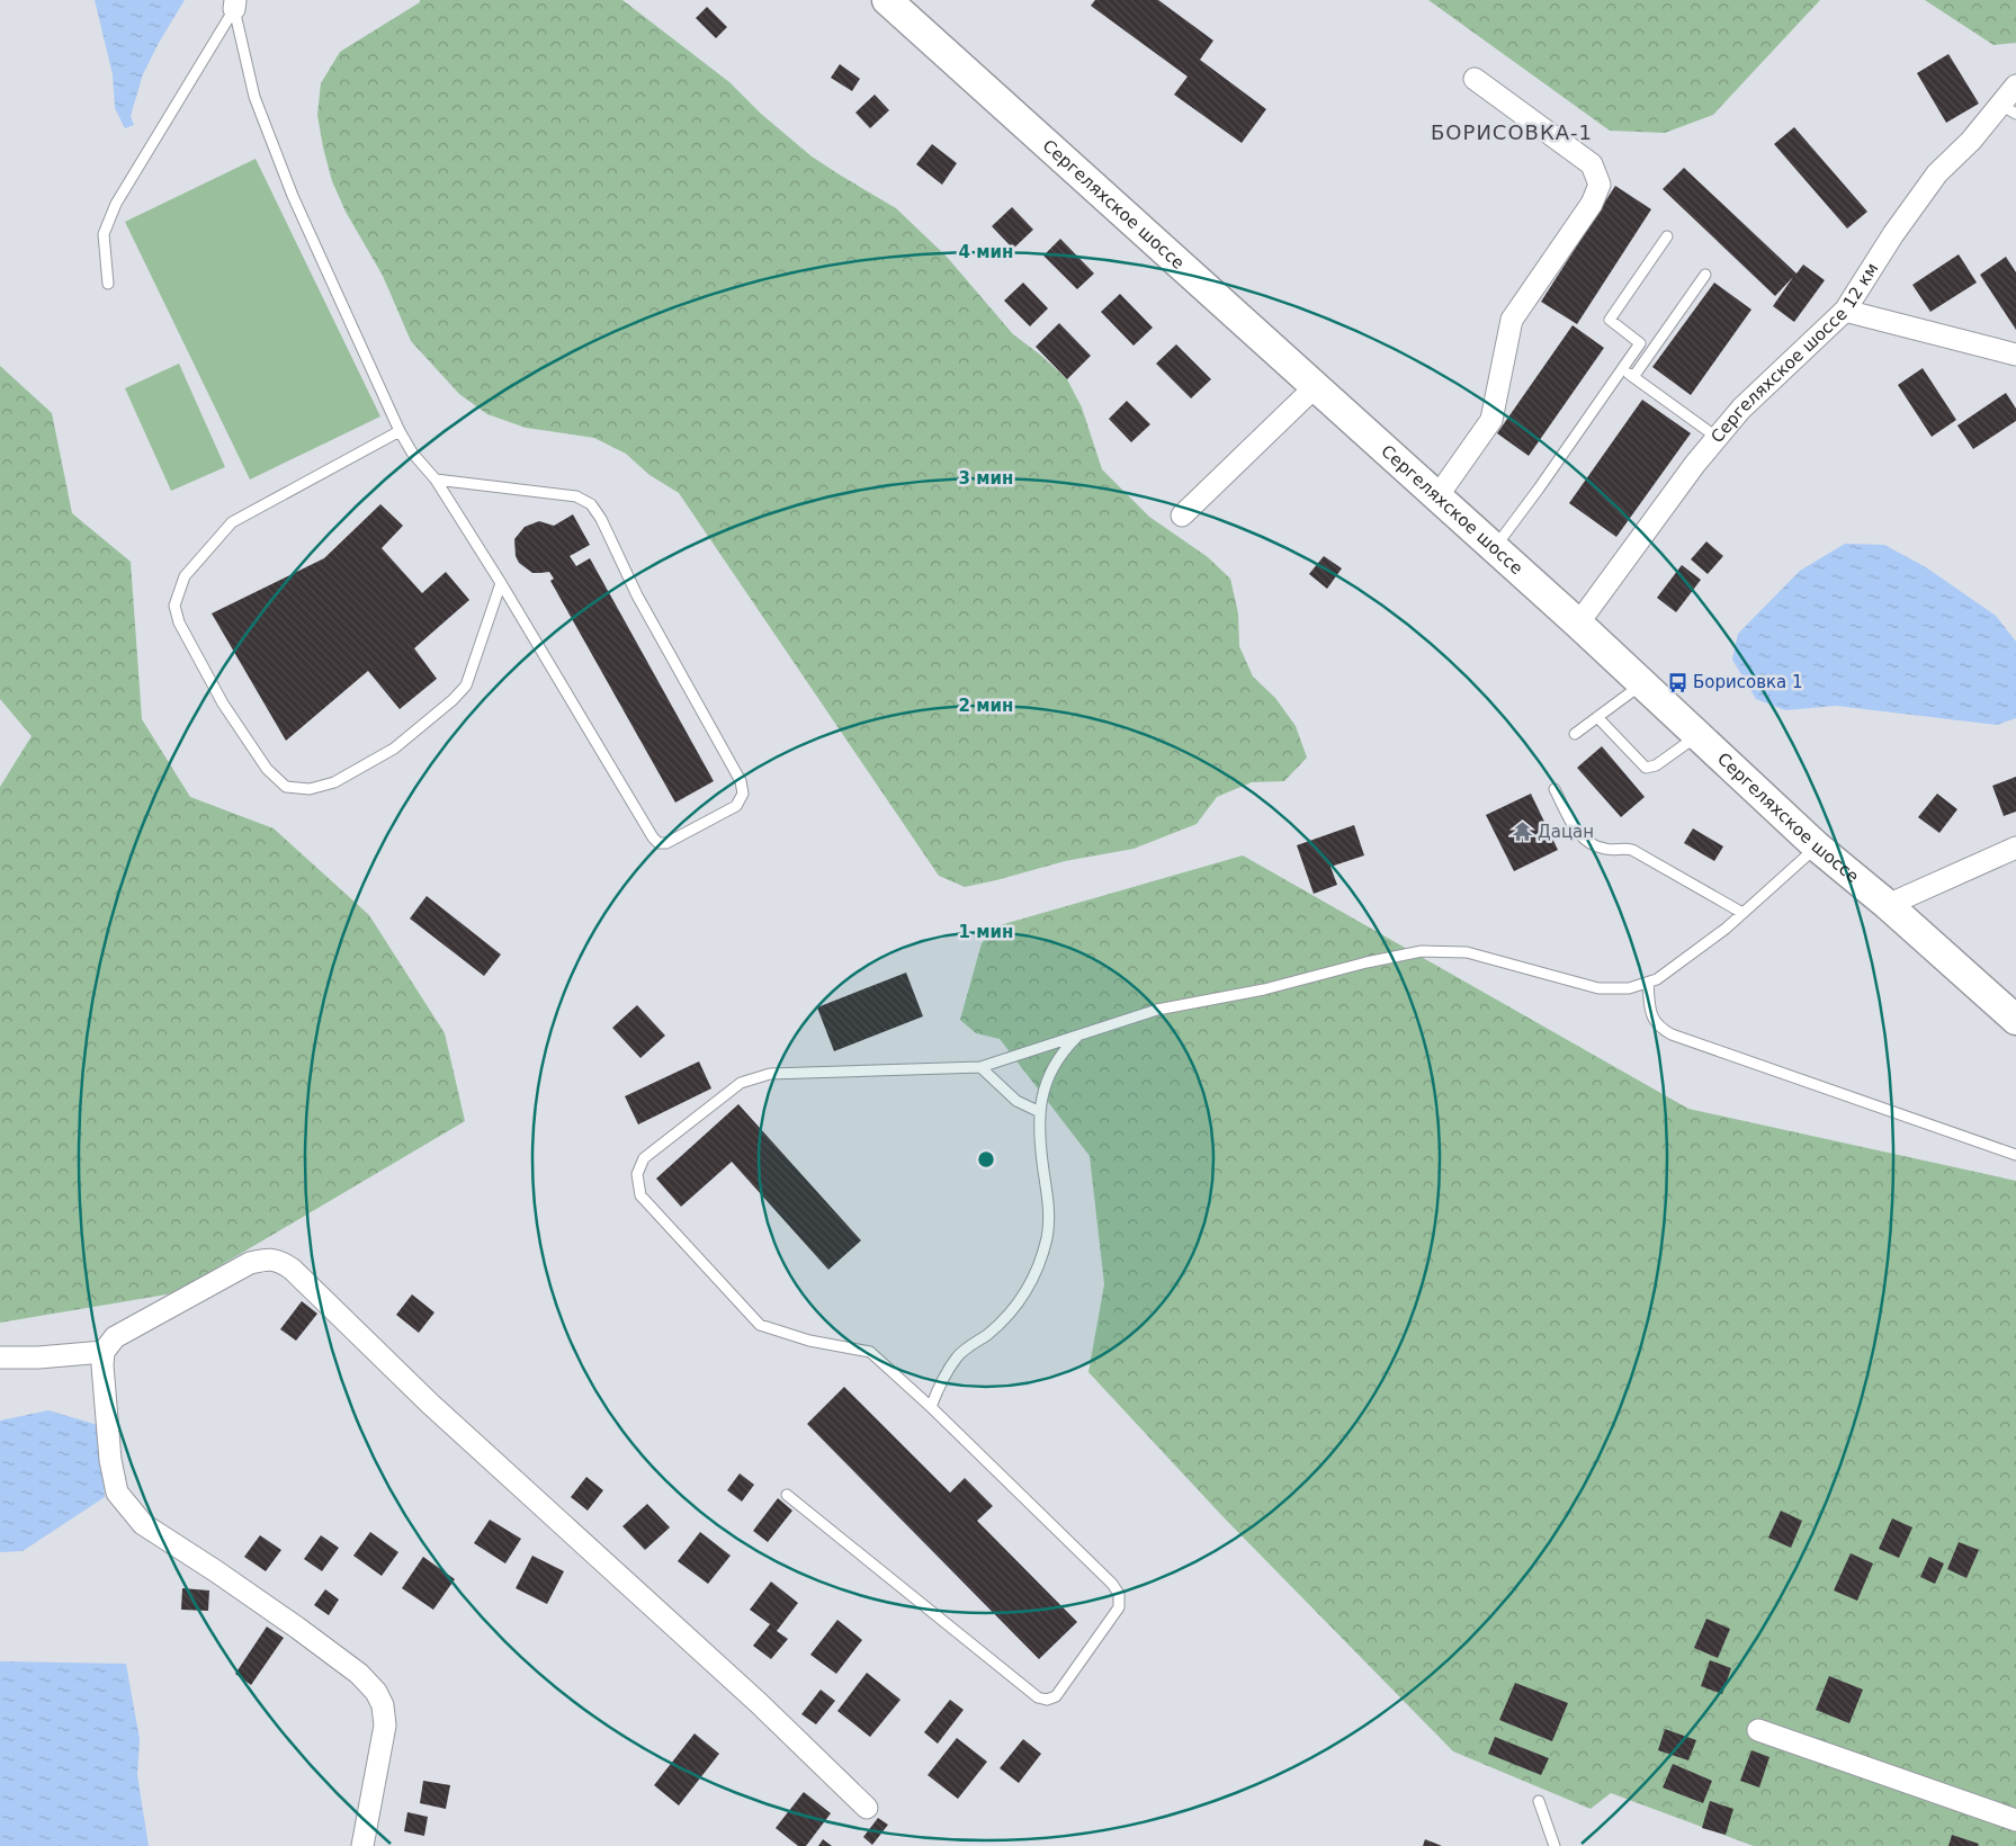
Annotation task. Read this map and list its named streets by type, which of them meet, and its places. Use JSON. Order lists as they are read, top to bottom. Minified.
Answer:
{"streets":{"main road":["Сергеляхское шоссе"],"street":["Сергеляхское шоссе 12 км"]},"crossings":[["Сергеляхское шоссе","Сергеляхское шоссе 12 км"]],"districts":["БОРИСОВКА-1"],"places":{"bus stop":["Борисовка 1"],"temple":["Дацан"]},"rings":["4 мин","3 мин","2 мин","1 мин"]}
